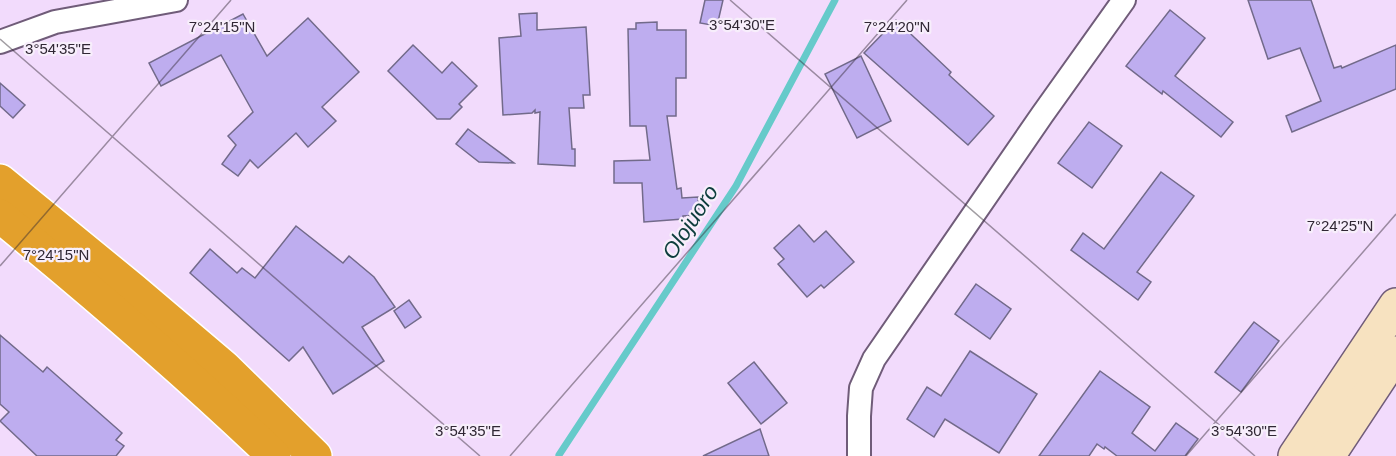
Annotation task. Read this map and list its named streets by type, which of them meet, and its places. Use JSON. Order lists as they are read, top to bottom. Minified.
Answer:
{"water":["Olojuoro"],"coordinates":["3°54'30\"E","7°24'20\"N","7°24'15\"N","3°54'35\"E","7°24'25\"N"]}
